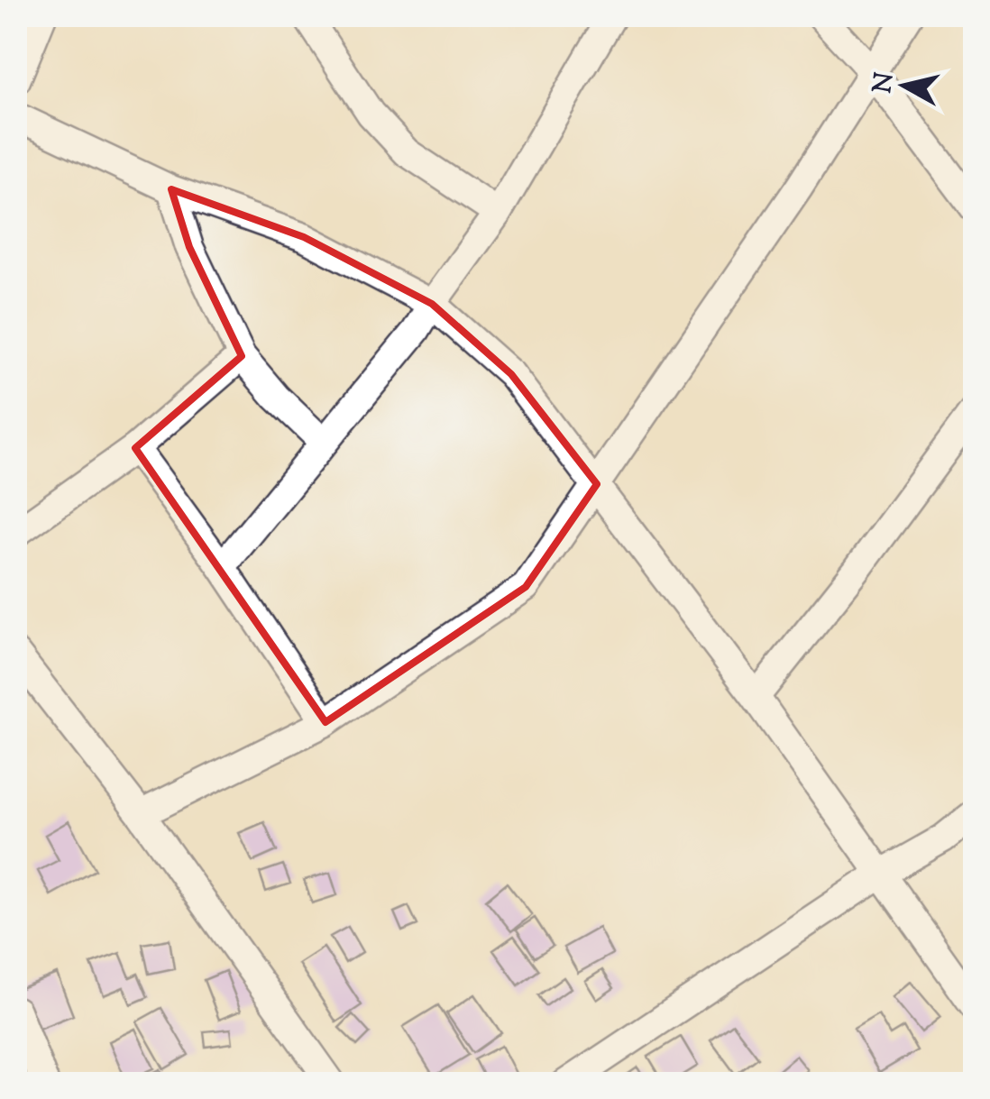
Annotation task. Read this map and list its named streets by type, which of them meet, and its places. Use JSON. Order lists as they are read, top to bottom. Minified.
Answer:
{"north":"left"}
